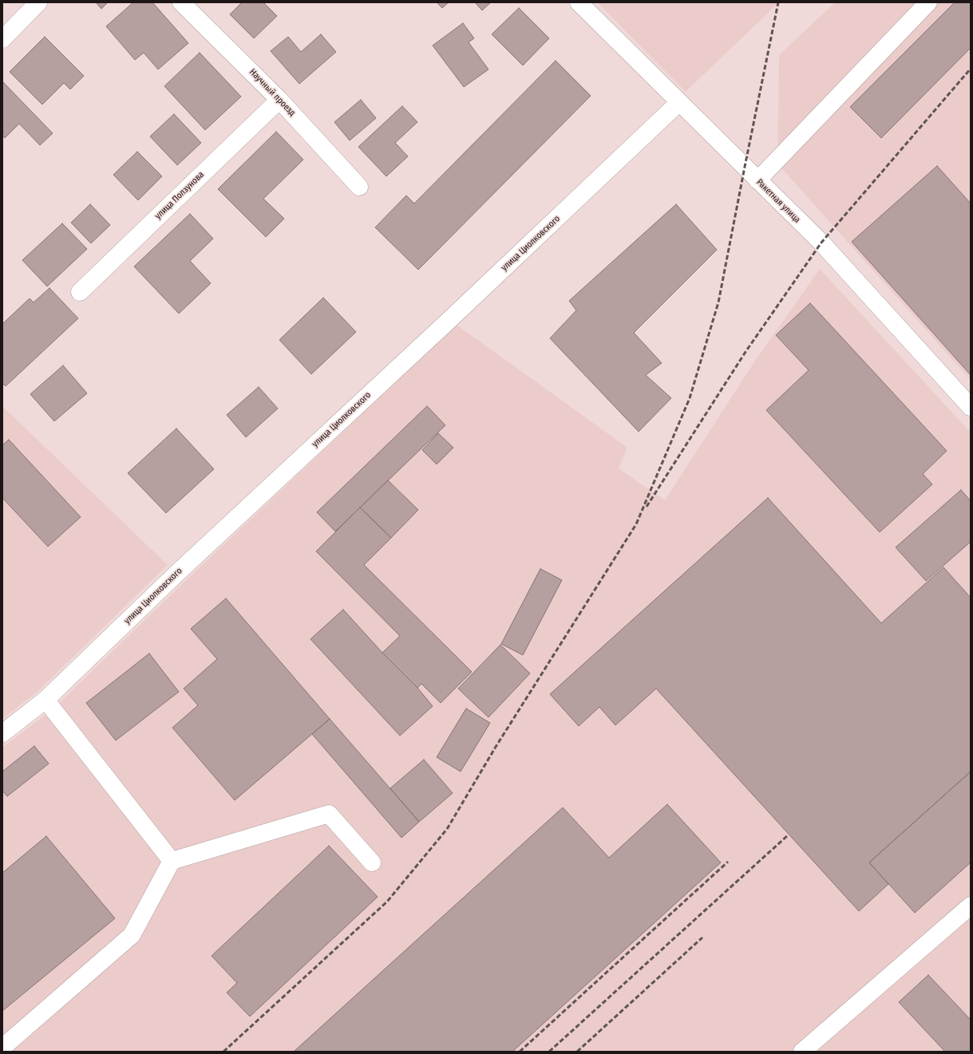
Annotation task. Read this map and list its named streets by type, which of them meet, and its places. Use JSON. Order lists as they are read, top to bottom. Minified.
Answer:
{"streets":{"street":["Научный проезд","улица Ползунова","Ракетная улица","улица Циолковского"]},"crossings":[["Научный проезд","улица Ползунова"],["Ракетная улица","улица Циолковского"]]}
